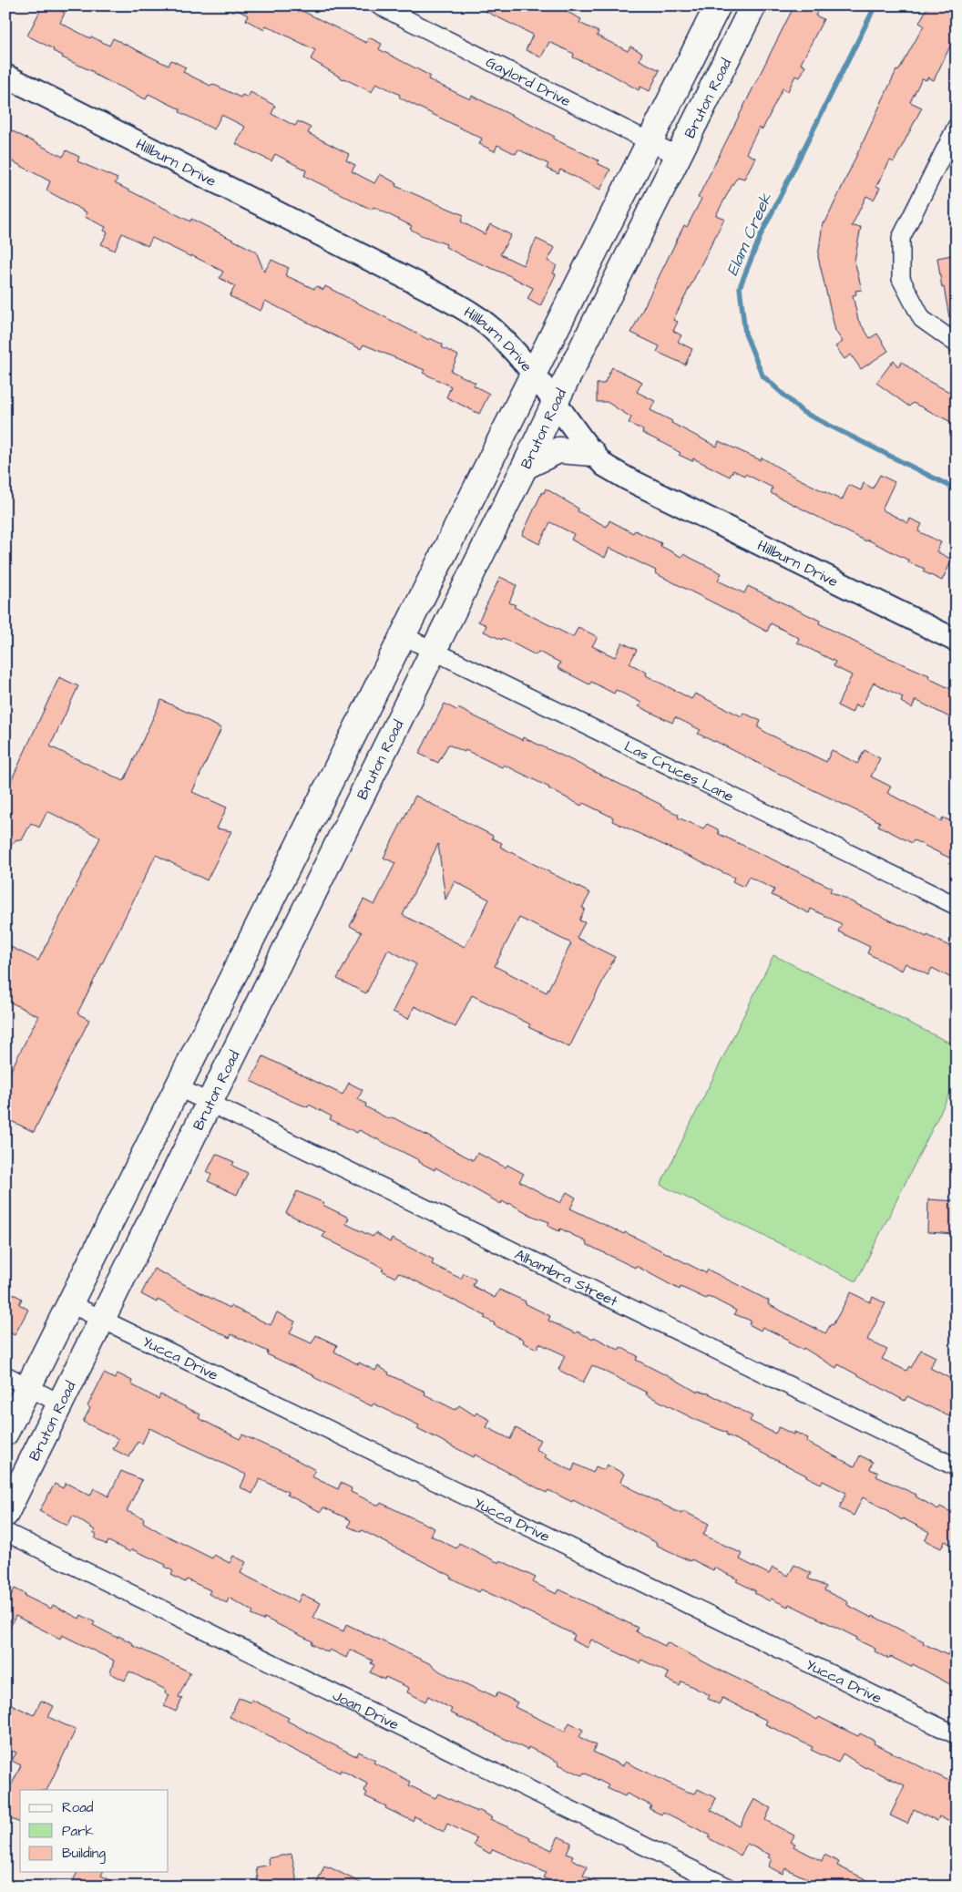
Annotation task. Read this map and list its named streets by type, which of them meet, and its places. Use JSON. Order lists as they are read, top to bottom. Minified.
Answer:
{"streets":{"main road":["Bruton Road"],"street":["Gaylord Drive","Hillburn Drive","Las Cruces Lane","Alhambra Street","Yucca Drive","Joan Drive"]},"crossings":[["Gaylord Drive","Bruton Road"],["Bruton Road","Hillburn Drive"],["Bruton Road","Las Cruces Lane"],["Bruton Road","Alhambra Street"],["Bruton Road","Yucca Drive"]],"water":["Elam Creek"],"legend":["Road","Park","Building"]}
